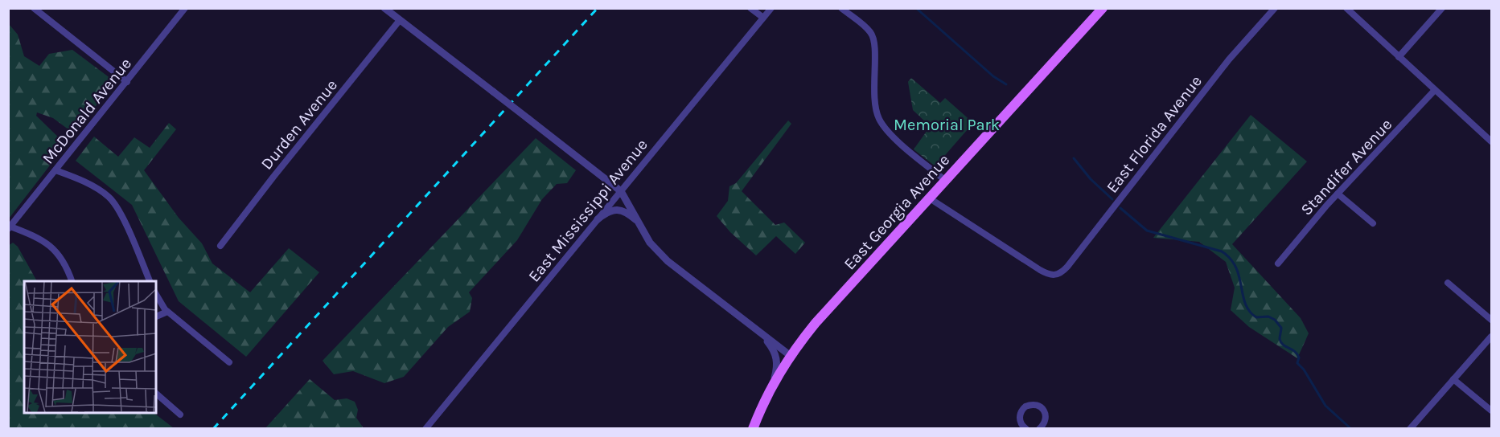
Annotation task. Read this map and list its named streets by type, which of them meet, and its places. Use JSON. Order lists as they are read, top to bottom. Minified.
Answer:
{"streets":{"main road":["East Georgia Avenue"],"street":["McDonald Avenue","Durden Avenue","East Florida Avenue","Standifer Avenue","East Mississippi Avenue"]},"crossings":[["East Florida Avenue","East Georgia Avenue"]],"parks":["Memorial Park"]}
